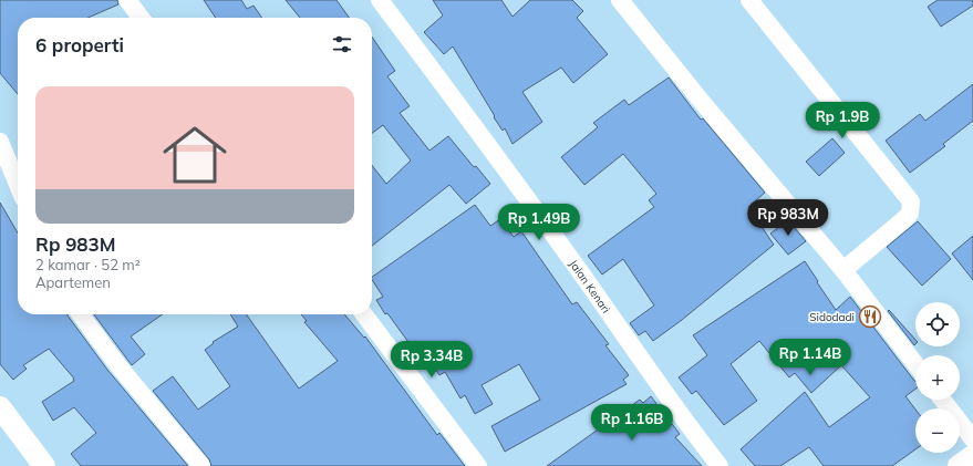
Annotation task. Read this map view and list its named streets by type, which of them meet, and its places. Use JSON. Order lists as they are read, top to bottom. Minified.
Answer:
{"streets":{"street":["Jalan Kenari"]},"places":{"restaurant":["Sidodadi"]},"page":{"heading":"6 properti","list":[{"name":"Rp 983M","note":"2 kamar · 52 m² · Apartemen"}],"price":["Rp 1.9B","Rp 983M","Rp 1.49B","Rp 1.14B","Rp 3.34B","Rp 1.16B"],"map_buttons":["+","−"]}}
